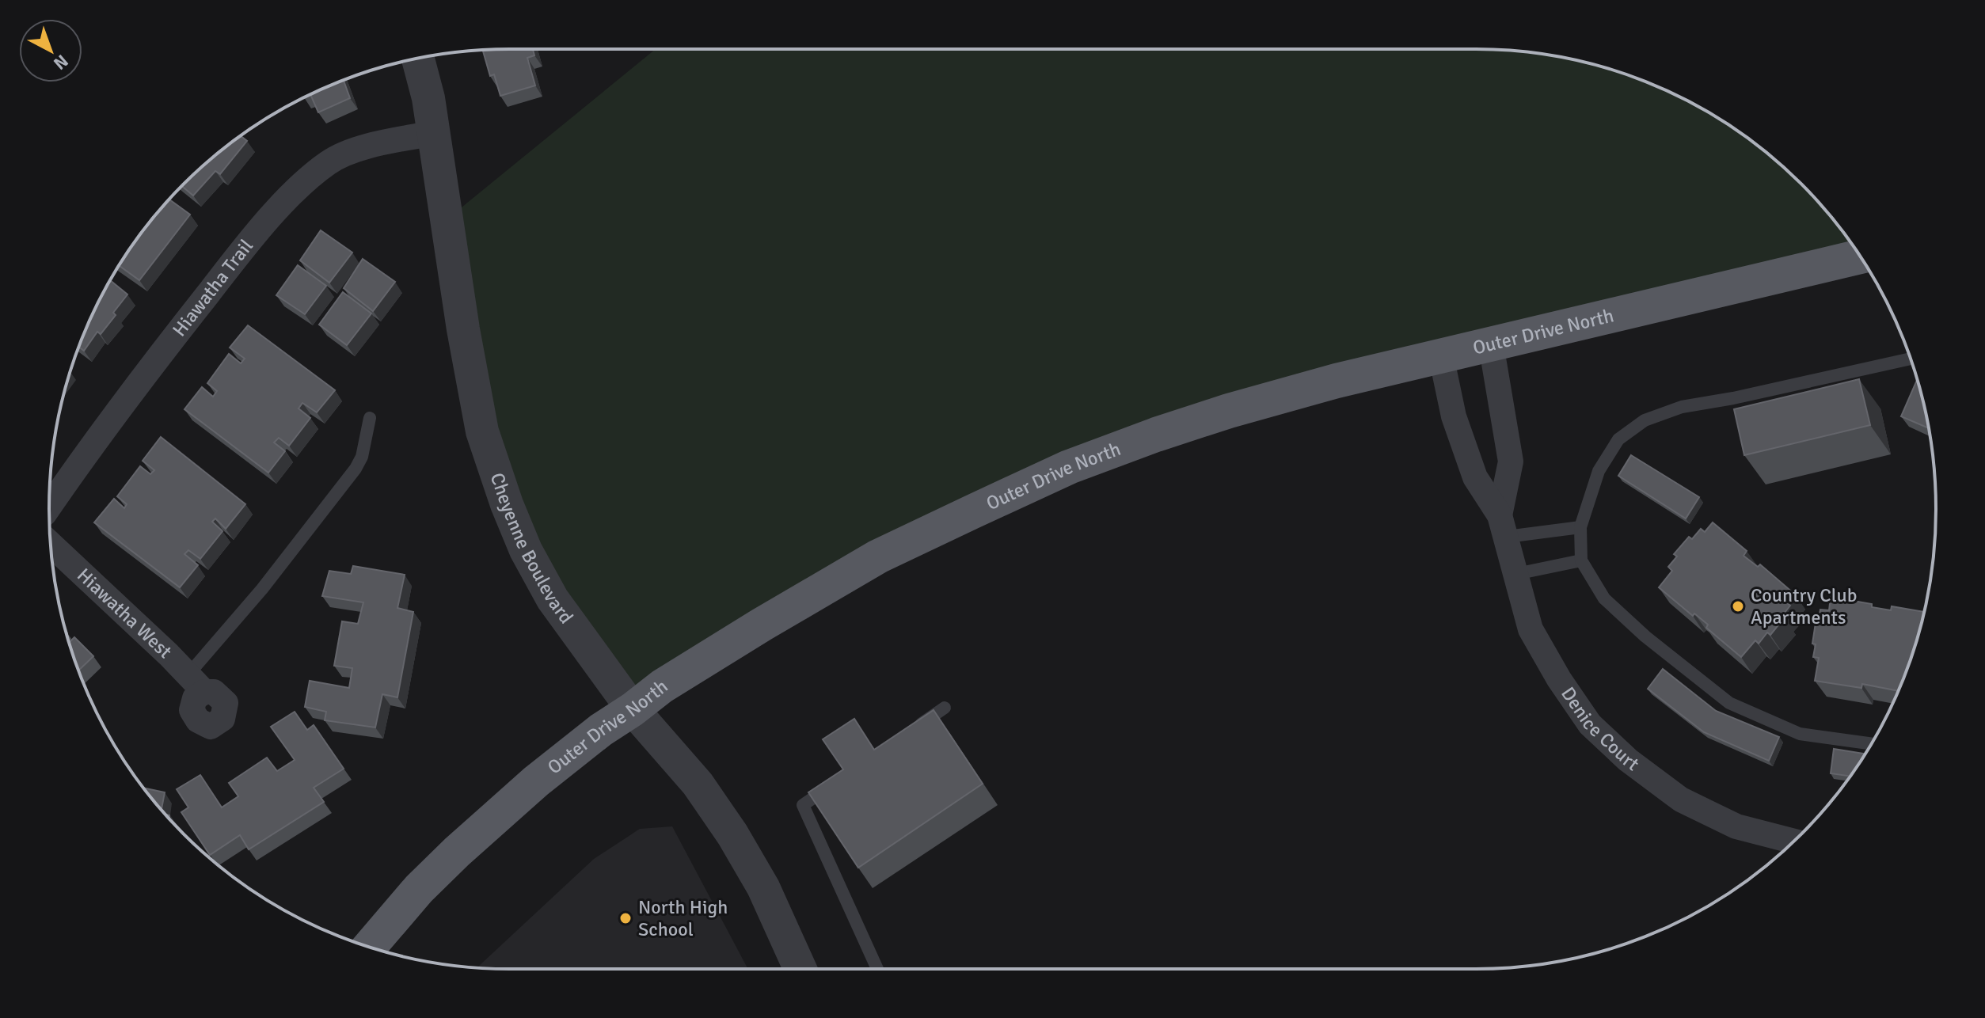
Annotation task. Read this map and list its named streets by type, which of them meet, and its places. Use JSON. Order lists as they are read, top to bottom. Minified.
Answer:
{"streets":{"main road":["Outer Drive North"],"street":["Hiawatha Trail","Cheyenne Boulevard","Hiawatha West","Denice Court"]},"crossings":[["Hiawatha Trail","Cheyenne Boulevard"],["Outer Drive North","Cheyenne Boulevard"],["Outer Drive North","Denice Court"]],"places":["Country Club Apartments","North High School"],"north":"bottom right"}
